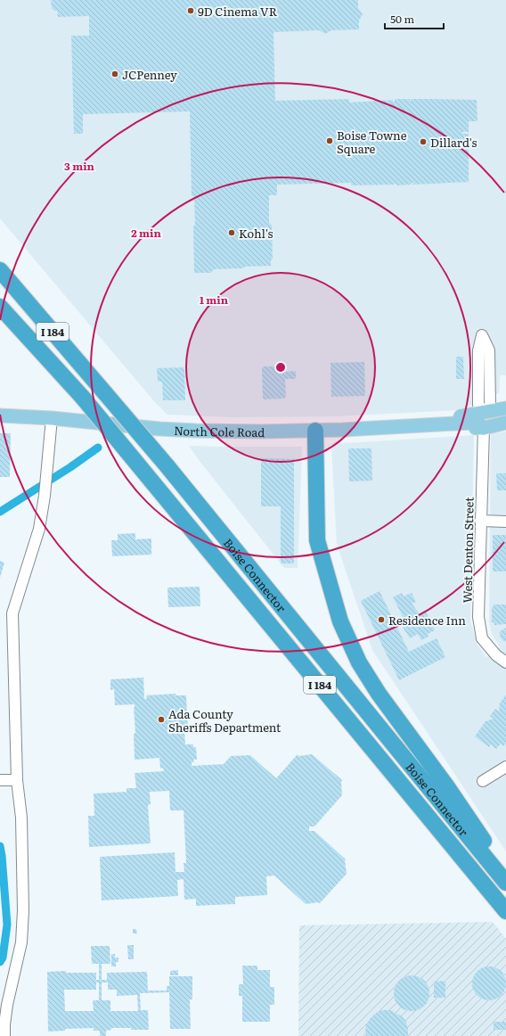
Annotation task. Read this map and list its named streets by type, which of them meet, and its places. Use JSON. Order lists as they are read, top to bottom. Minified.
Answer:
{"streets":{"highway":["I 184","Boise Connector"],"main road":["North Cole Road"],"street":["West Denton Street"]},"crossings":[["North Cole Road","West Denton Street"]],"places":["9D Cinema VR","JCPenney","Boise Towne Square","Dillard's","Kohl's","Residence Inn","Ada County Sheriffs Department"],"scale_bar":"50 m","rings":["3 min","2 min","1 min"]}
